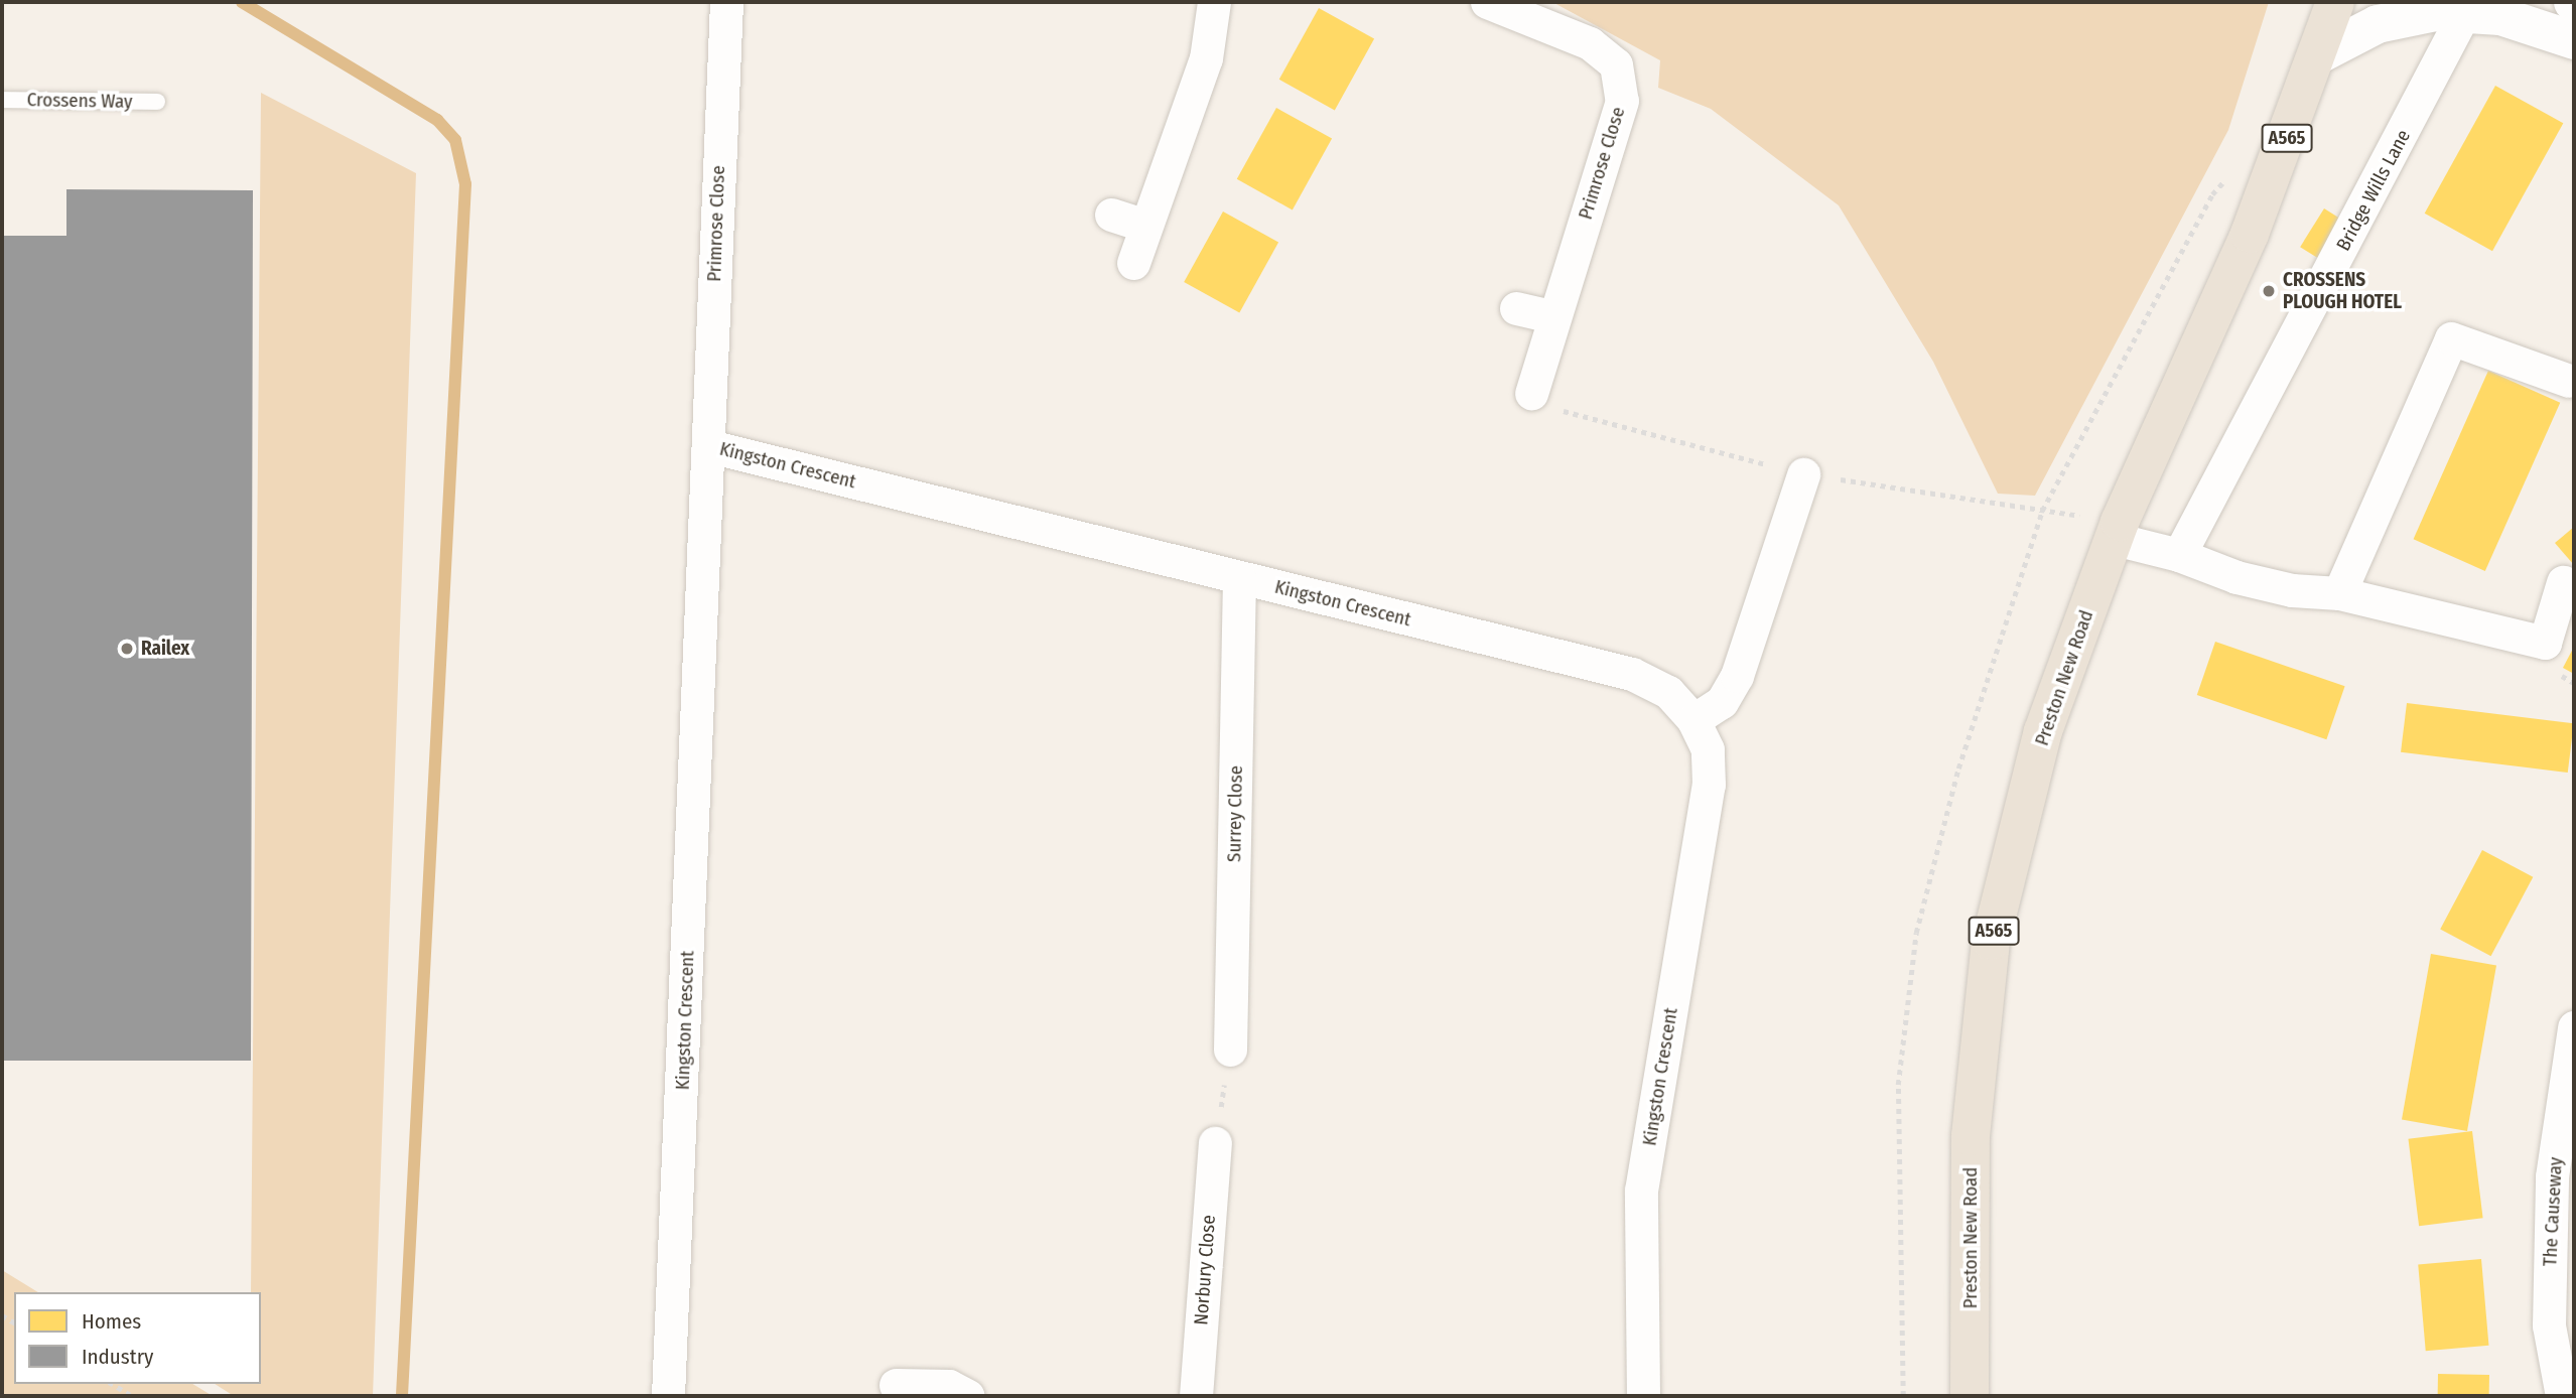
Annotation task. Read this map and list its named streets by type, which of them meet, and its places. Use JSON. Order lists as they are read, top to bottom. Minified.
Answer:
{"streets":{"highway":["A565","Preston New Road"],"street":["Primrose Close","Bridge Wills Lane","Kingston Crescent","Surrey Close","The Causeway","Norbury Close"],"lane":["Crossens Way"]},"crossings":[["Primrose Close","Kingston Crescent"],["Kingston Crescent","Surrey Close"]],"places":["CROSSENS PLOUGH HOTEL","Railex"],"legend":["Homes","Industry"]}
